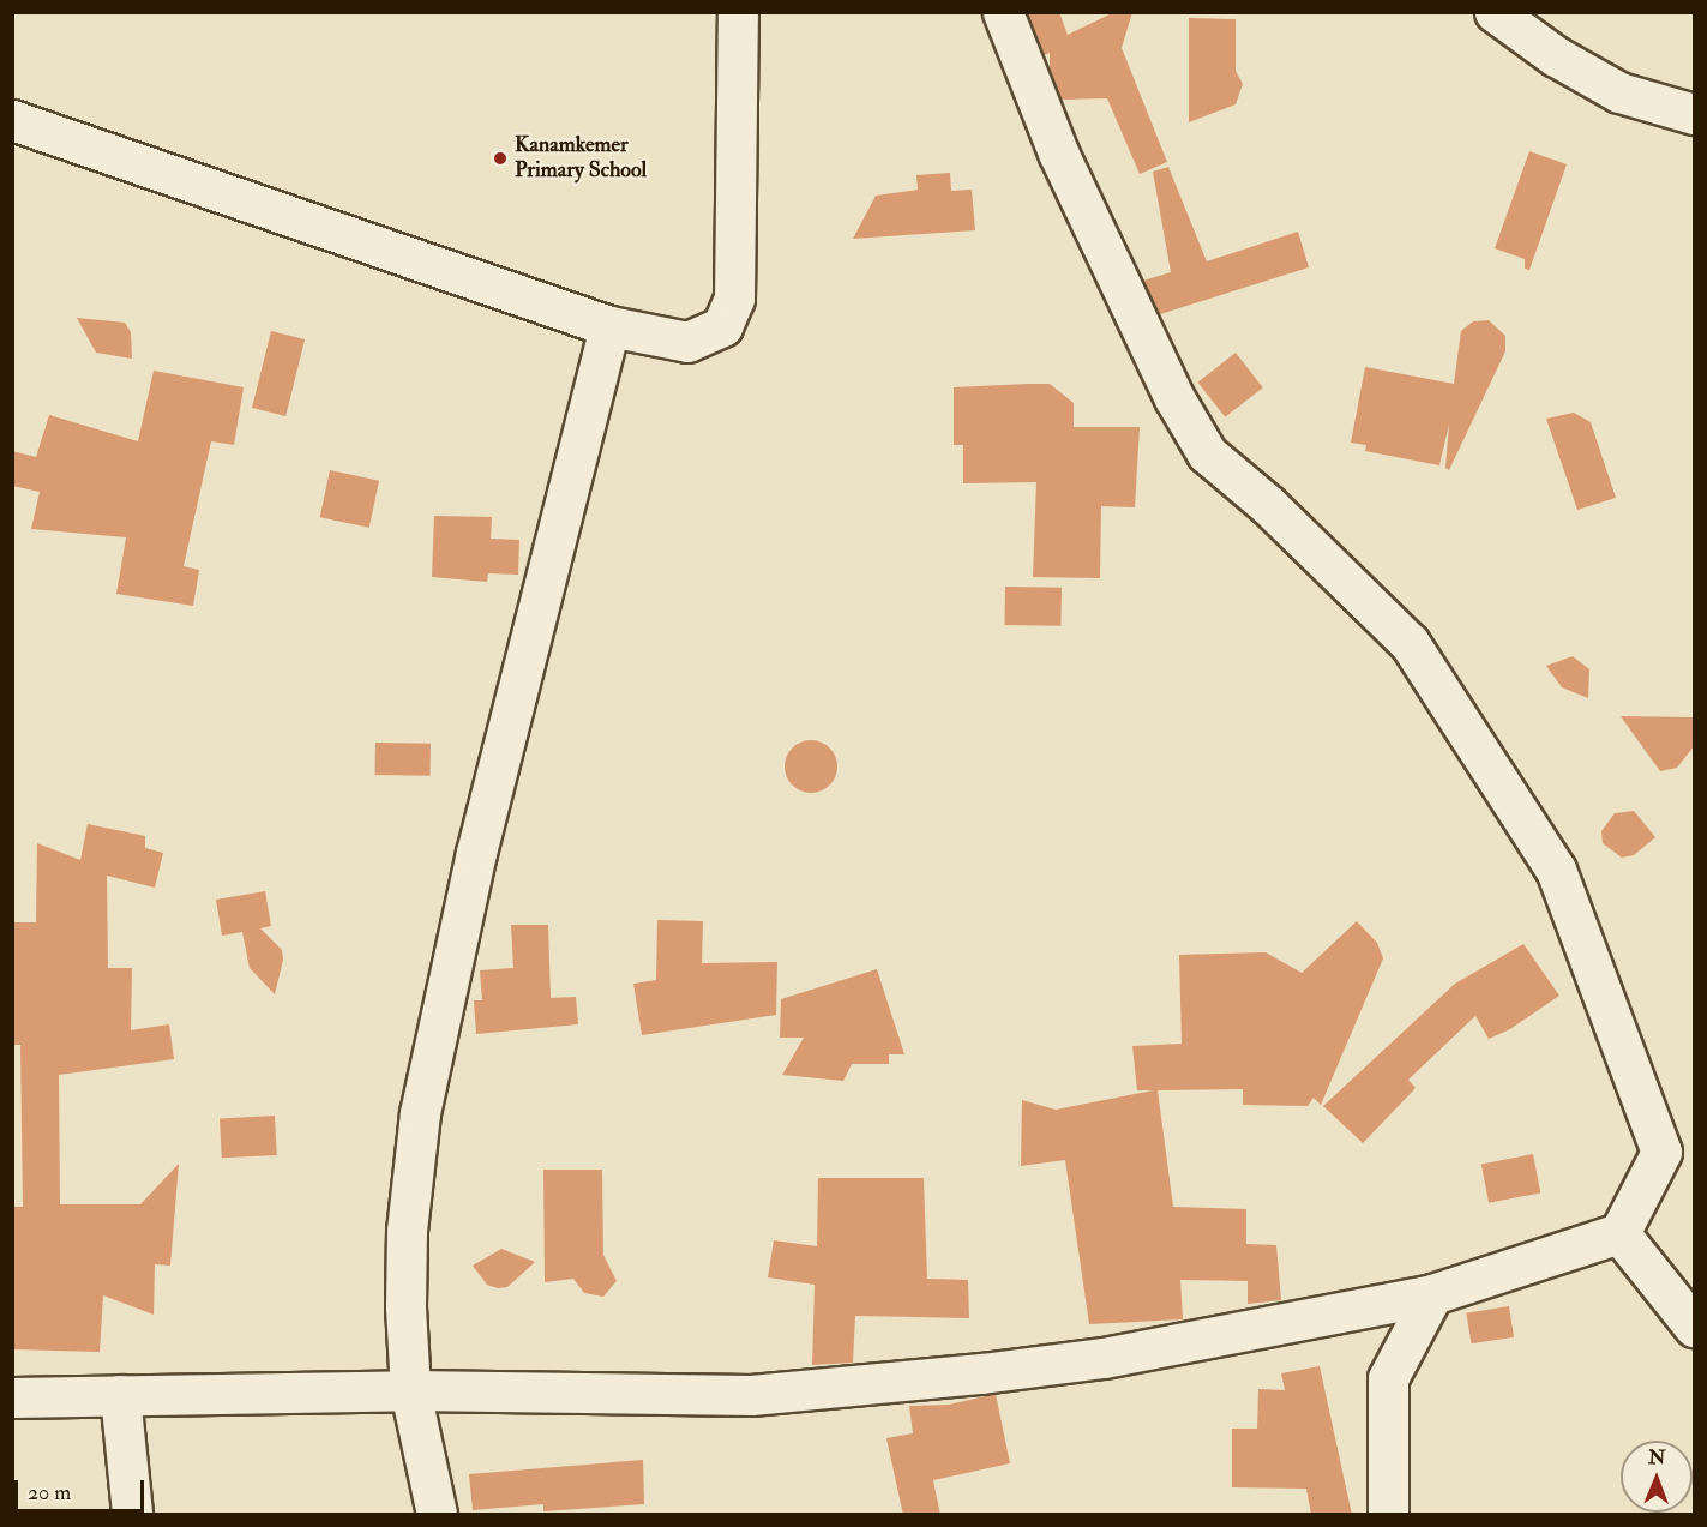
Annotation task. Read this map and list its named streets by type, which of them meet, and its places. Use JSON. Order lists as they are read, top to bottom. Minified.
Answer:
{"places":["Kanamkemer Primary School"],"scale_bar":"20 m","north":"top"}
